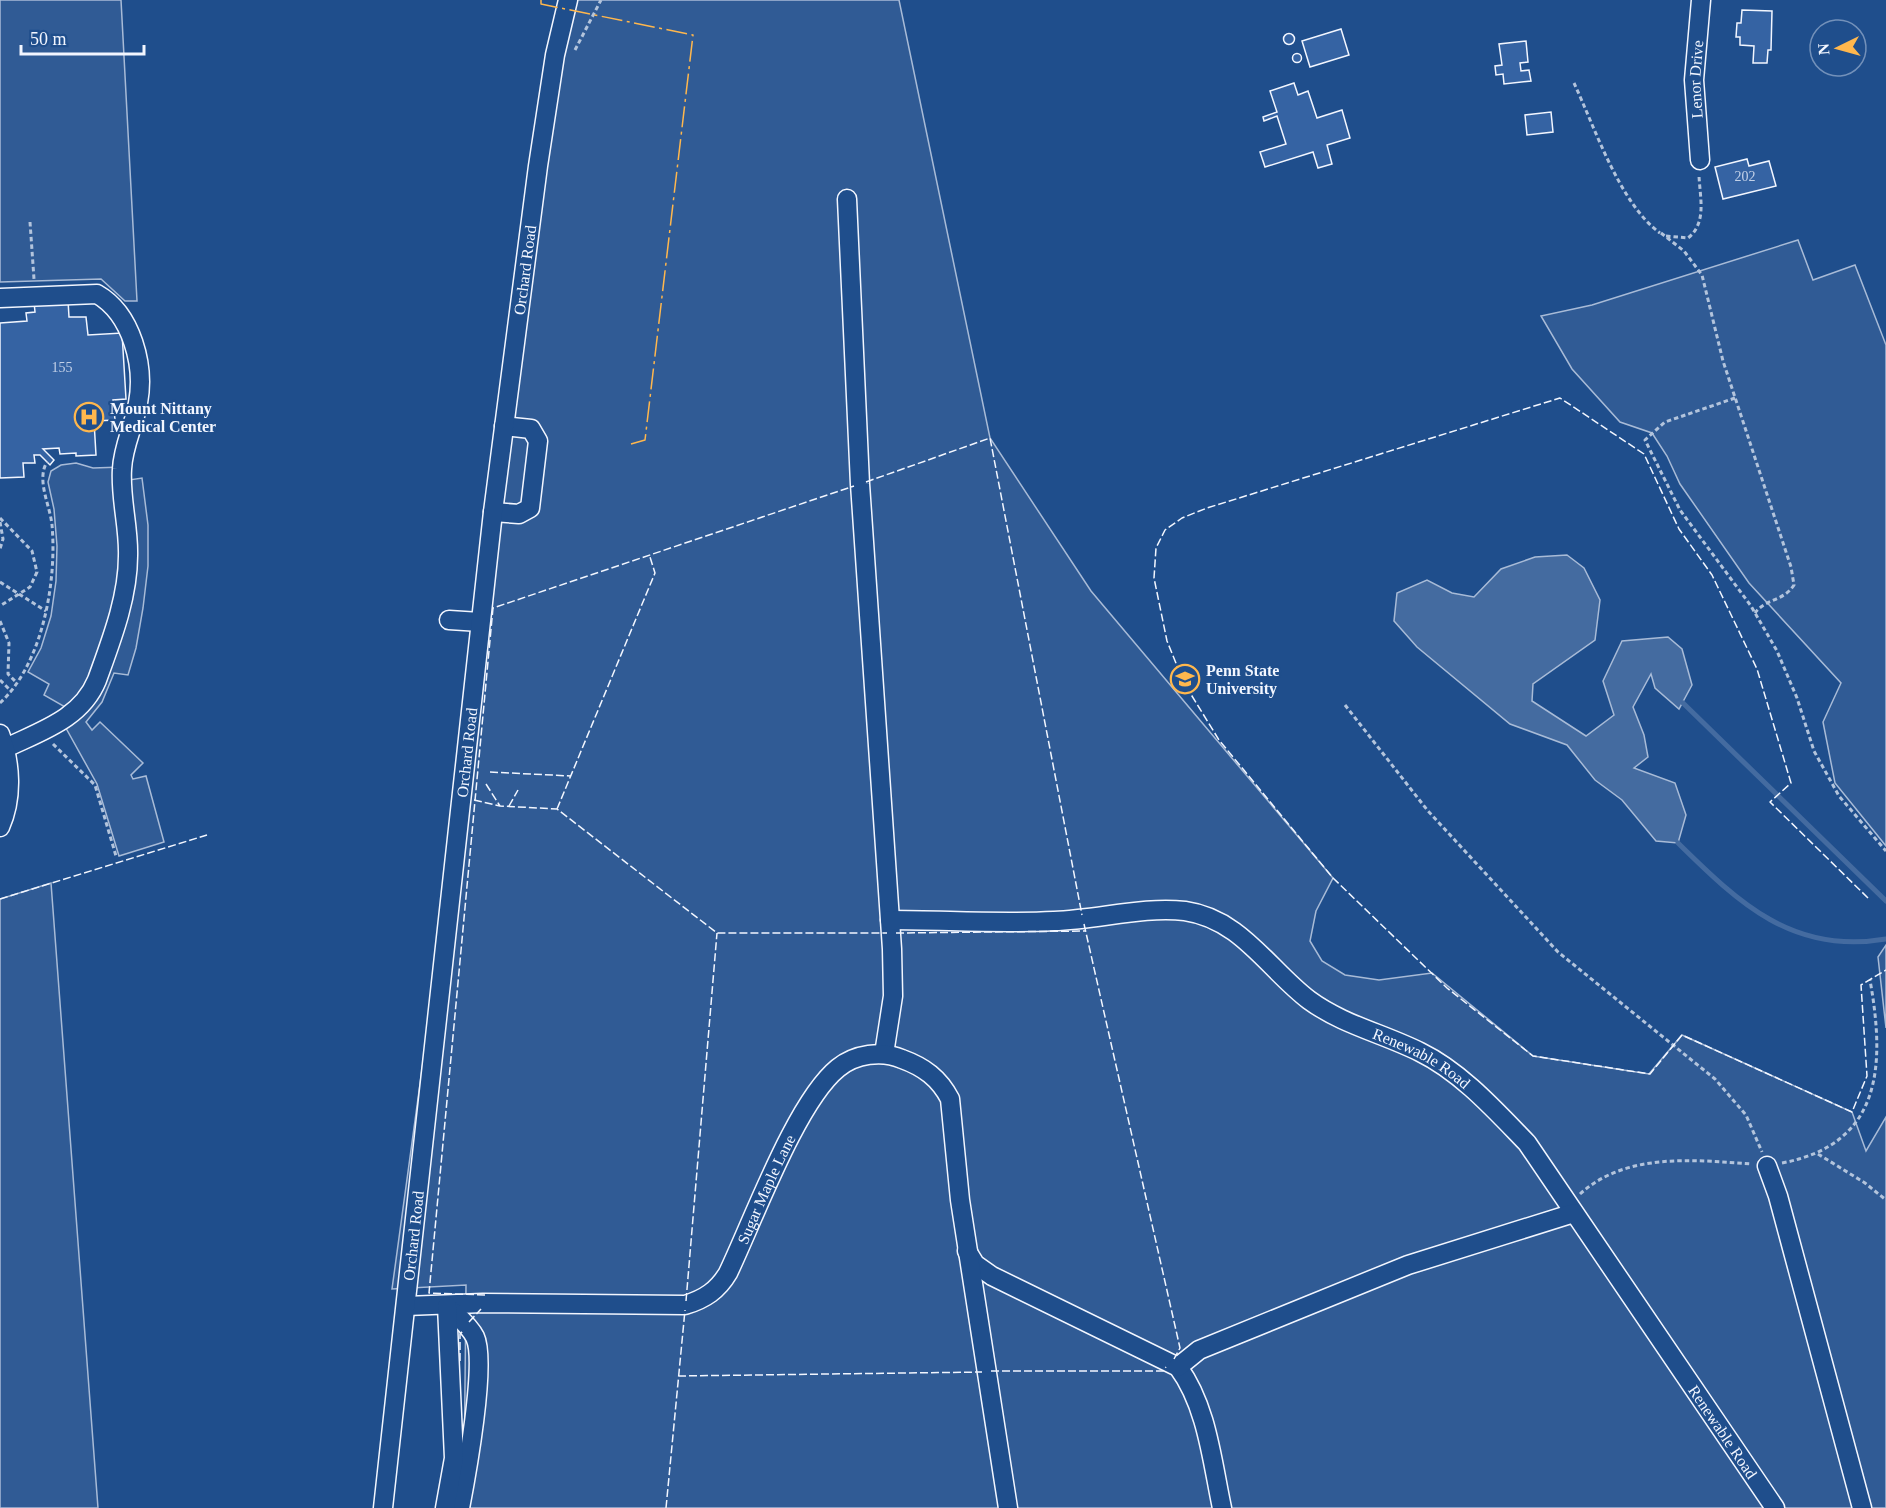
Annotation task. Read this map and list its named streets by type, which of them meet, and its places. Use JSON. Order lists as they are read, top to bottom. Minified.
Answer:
{"streets":{"street":["Lenor Drive","Orchard Road","Renewable Road","Sugar Maple Lane"]},"crossings":[["Orchard Road","Sugar Maple Lane"]],"places":{"hospital":["Mount Nittany Medical Center"],"school or university":["Penn State University"]},"house_numbers":["202","155"],"scale_bar":"50 m","north":"left"}
